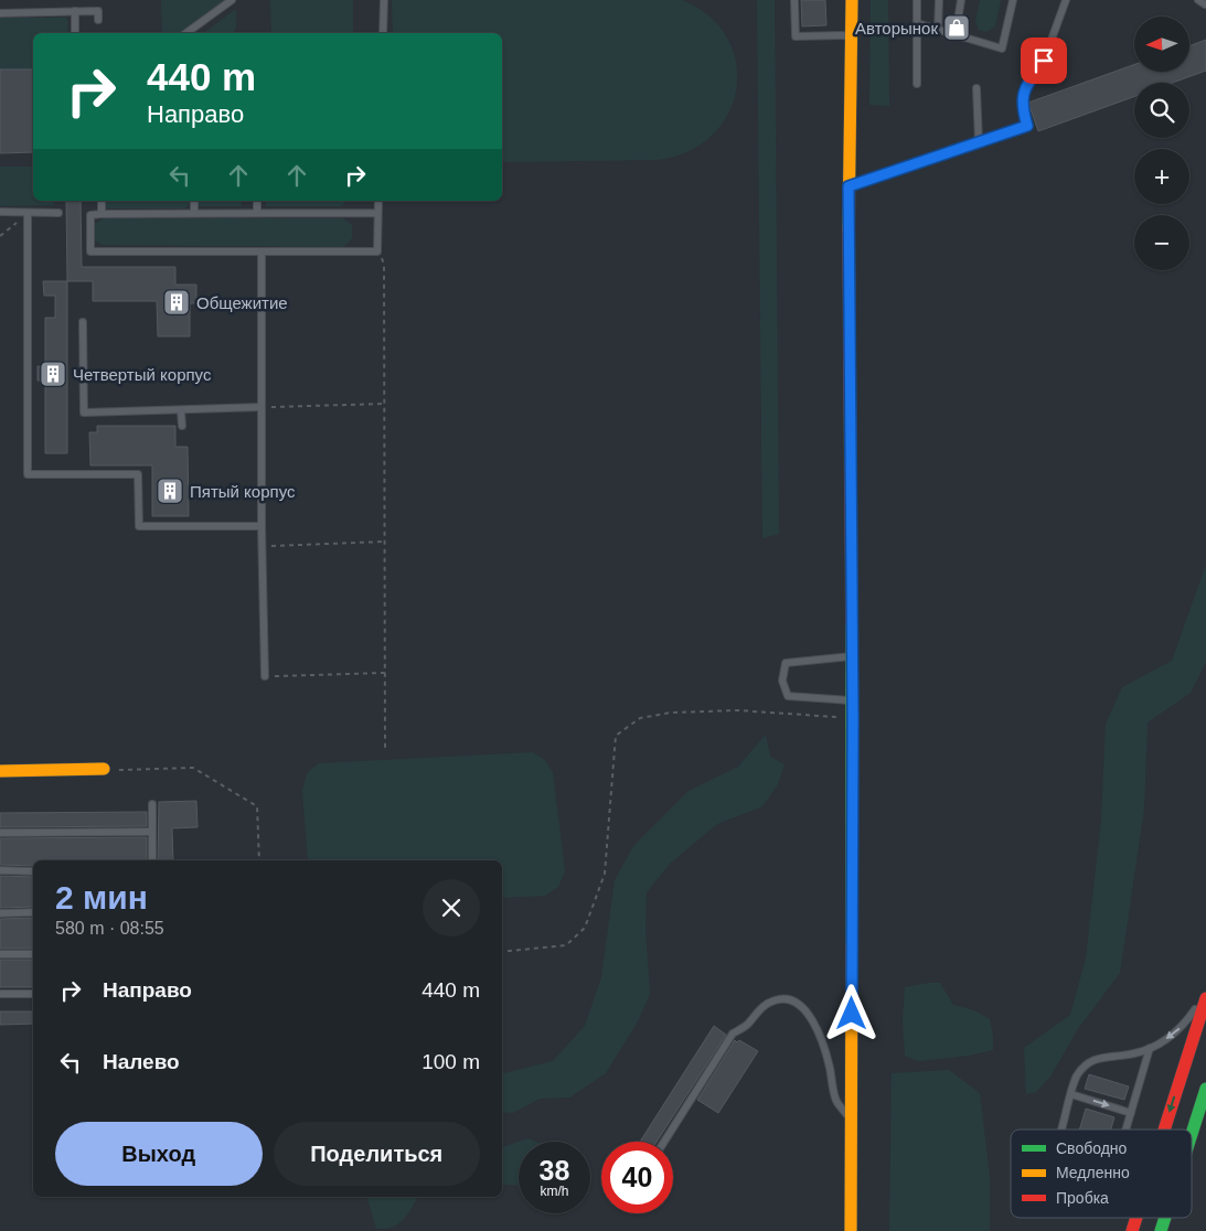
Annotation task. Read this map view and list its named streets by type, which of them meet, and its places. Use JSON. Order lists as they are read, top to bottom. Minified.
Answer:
{"places":{"shop":["Авторынок"],"building":["Общежитие","Четвертый корпус","Пятый корпус"]},"legend":["Свободно","Медленно","Пробка"],"north":"left","page":{"map_buttons":["+","−"],"turn":["440 m","Направо"],"heading":["2 мин","580 m · 08:55"],"list":[{"name":"Направо","value":"440 m"},{"name":"Налево","value":"100 m"}],"buttons":["Выход","Поделиться"],"speed":"38 km/h","limit":"40"}}
